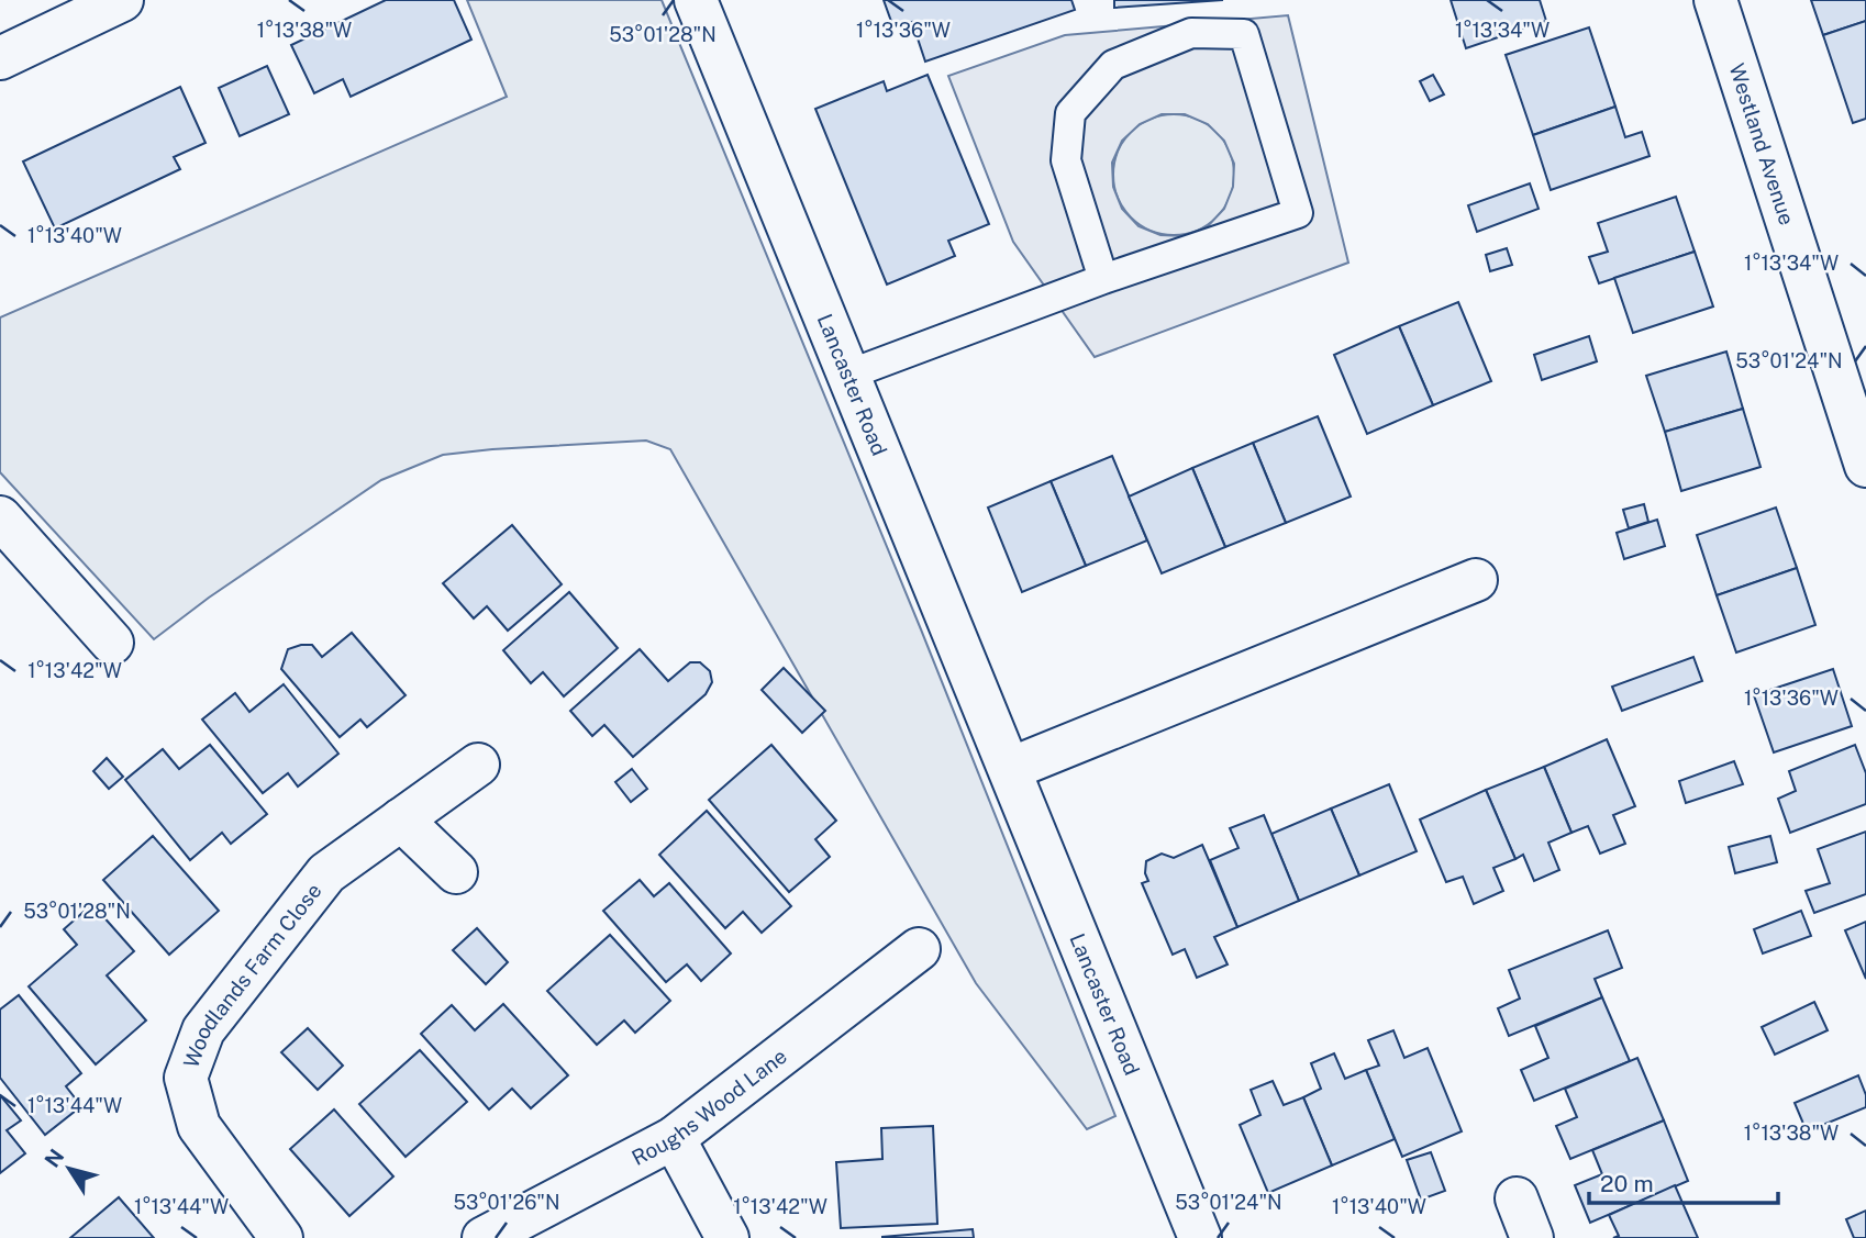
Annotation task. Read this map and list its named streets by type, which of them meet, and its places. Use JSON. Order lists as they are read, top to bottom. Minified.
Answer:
{"streets":{"street":["Westland Avenue","Lancaster Road","Woodlands Farm Close","Roughs Wood Lane"]},"scale_bar":"20 m","north":"top left","coordinates":["1°13'38\"W","1°13'36\"W","1°13'34\"W","53°01'28\"N","1°13'40\"W","53°01'24\"N","1°13'42\"W","1°13'44\"W","53°01'26\"N"]}
